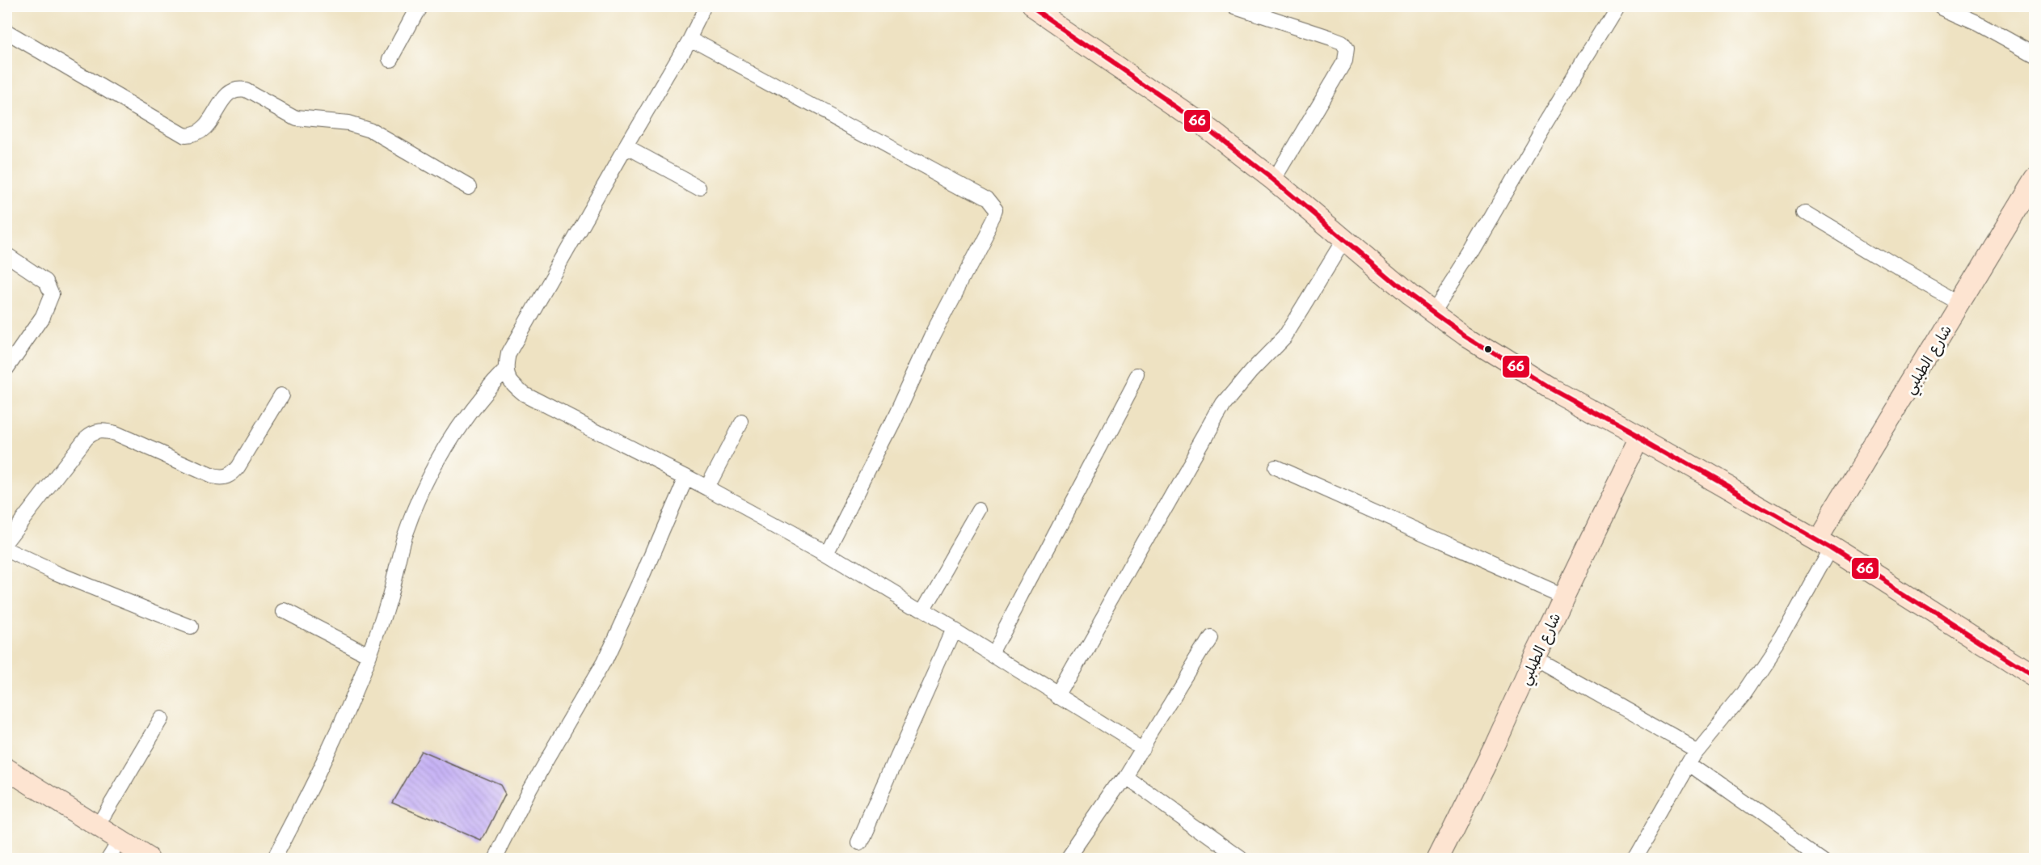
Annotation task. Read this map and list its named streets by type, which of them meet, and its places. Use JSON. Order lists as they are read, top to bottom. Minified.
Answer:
{"streets":{"street":["شارع الطبلبي"]},"lines":["transit line 66"]}
